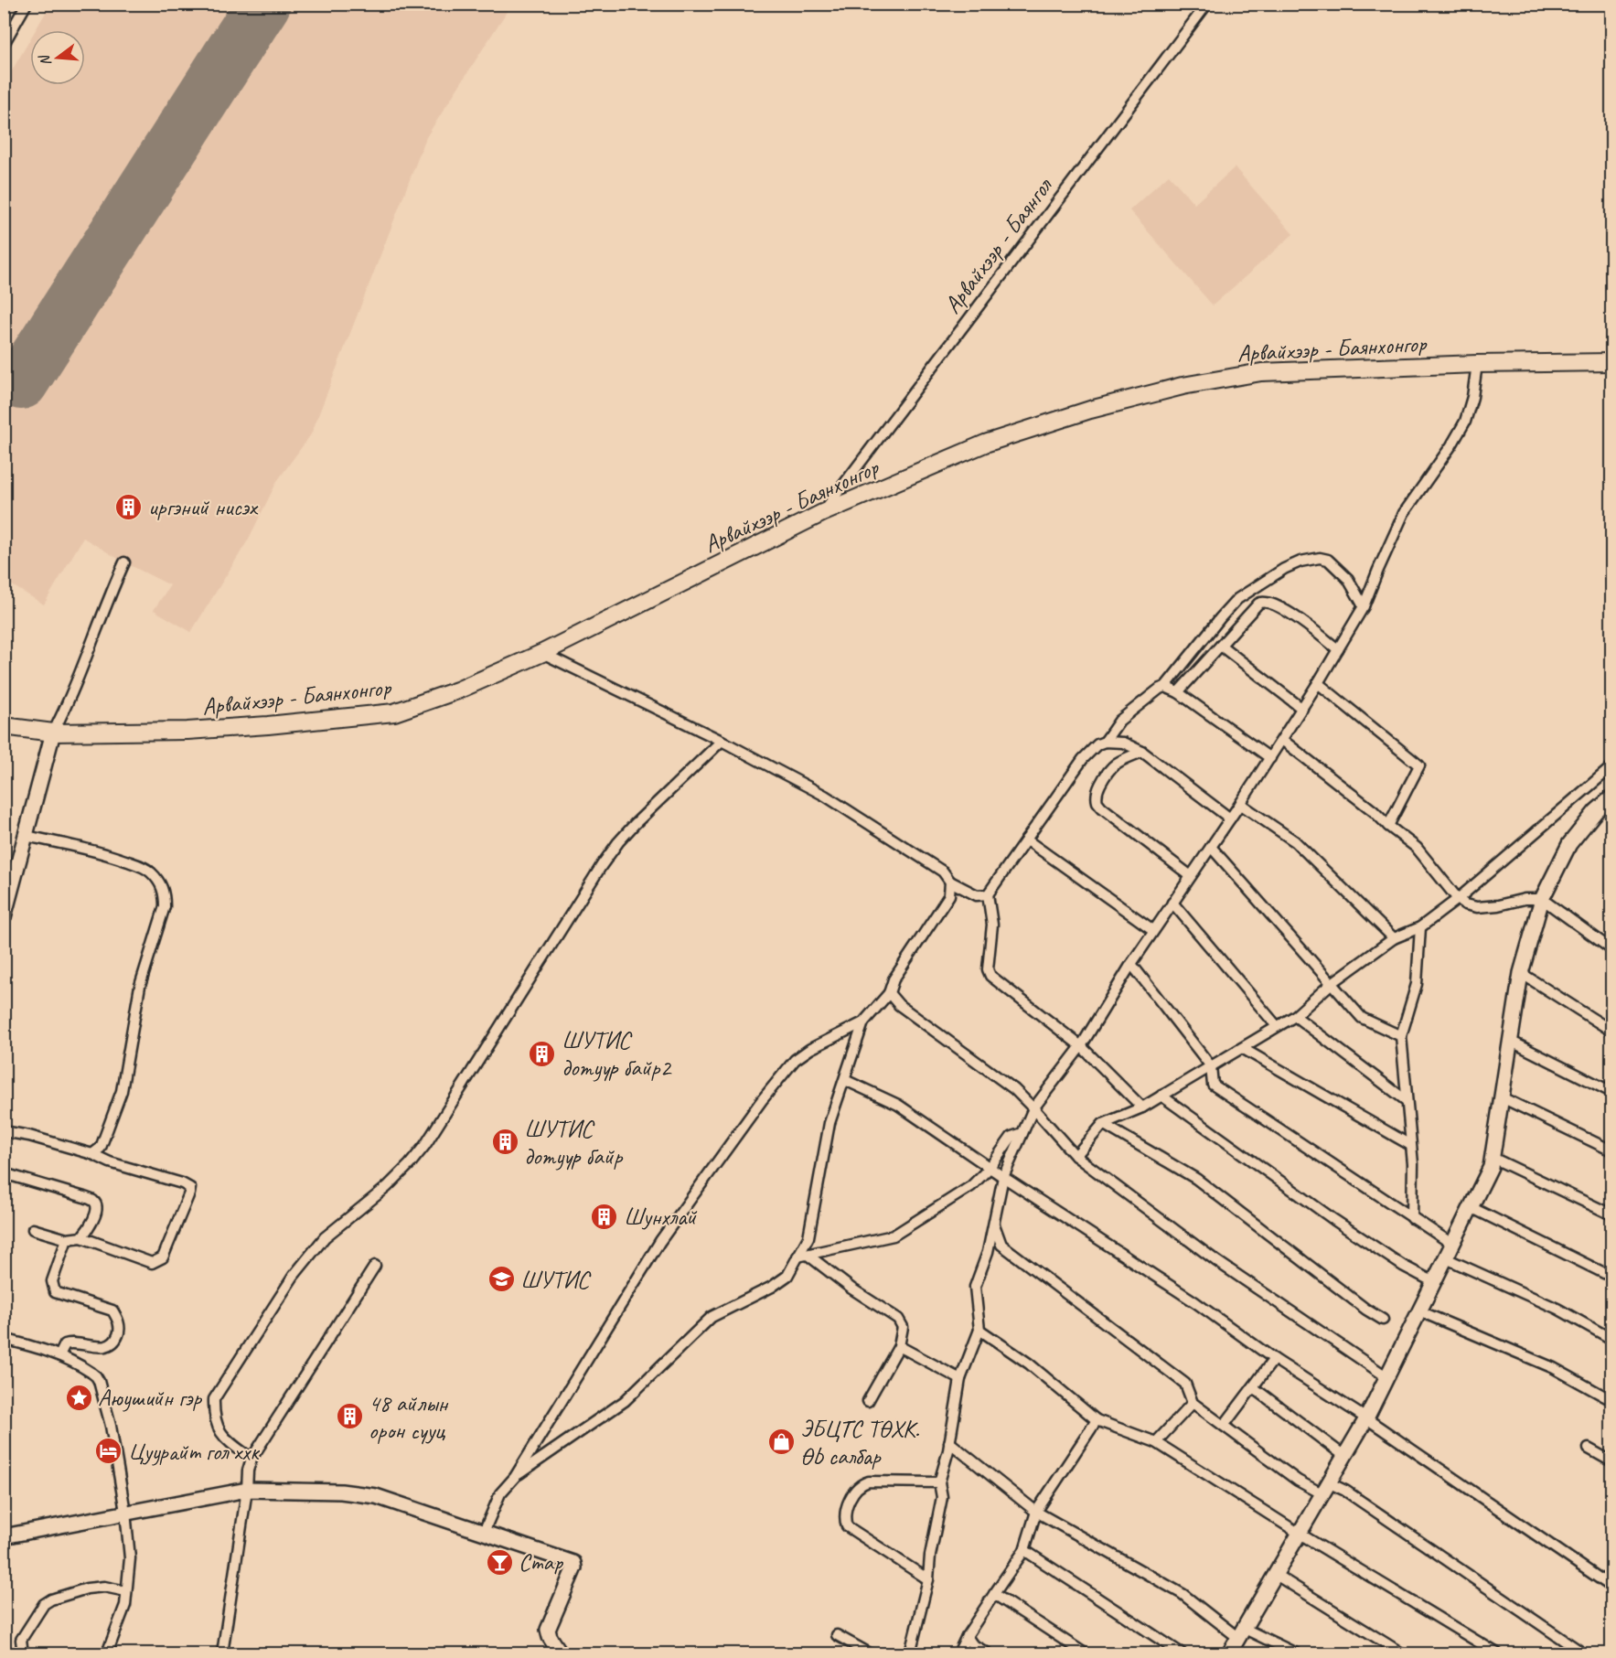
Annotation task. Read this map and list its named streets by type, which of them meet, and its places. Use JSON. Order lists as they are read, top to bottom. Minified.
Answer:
{"streets":{"highway":["Арвайхээр - Баянхонгор"],"street":["Арвайхээр - Баянгол"]},"crossings":[["Арвайхээр - Баянгол","Арвайхээр - Баянхонгор"]],"places":{"building":["иргэний нисэх","ШУТИС дотуур байр2","ШУТИС дотуур байр","Шунхлай","48 айлын орон сууц"],"school or university":["ШУТИС"],"place":["Аюушийн гэр"],"shop":["ЭБЦТС ТӨХК. ӨЬ салбар"],"hotel":["Цуурайт гол ххк"],"bar":["Стар"]},"north":"left"}
